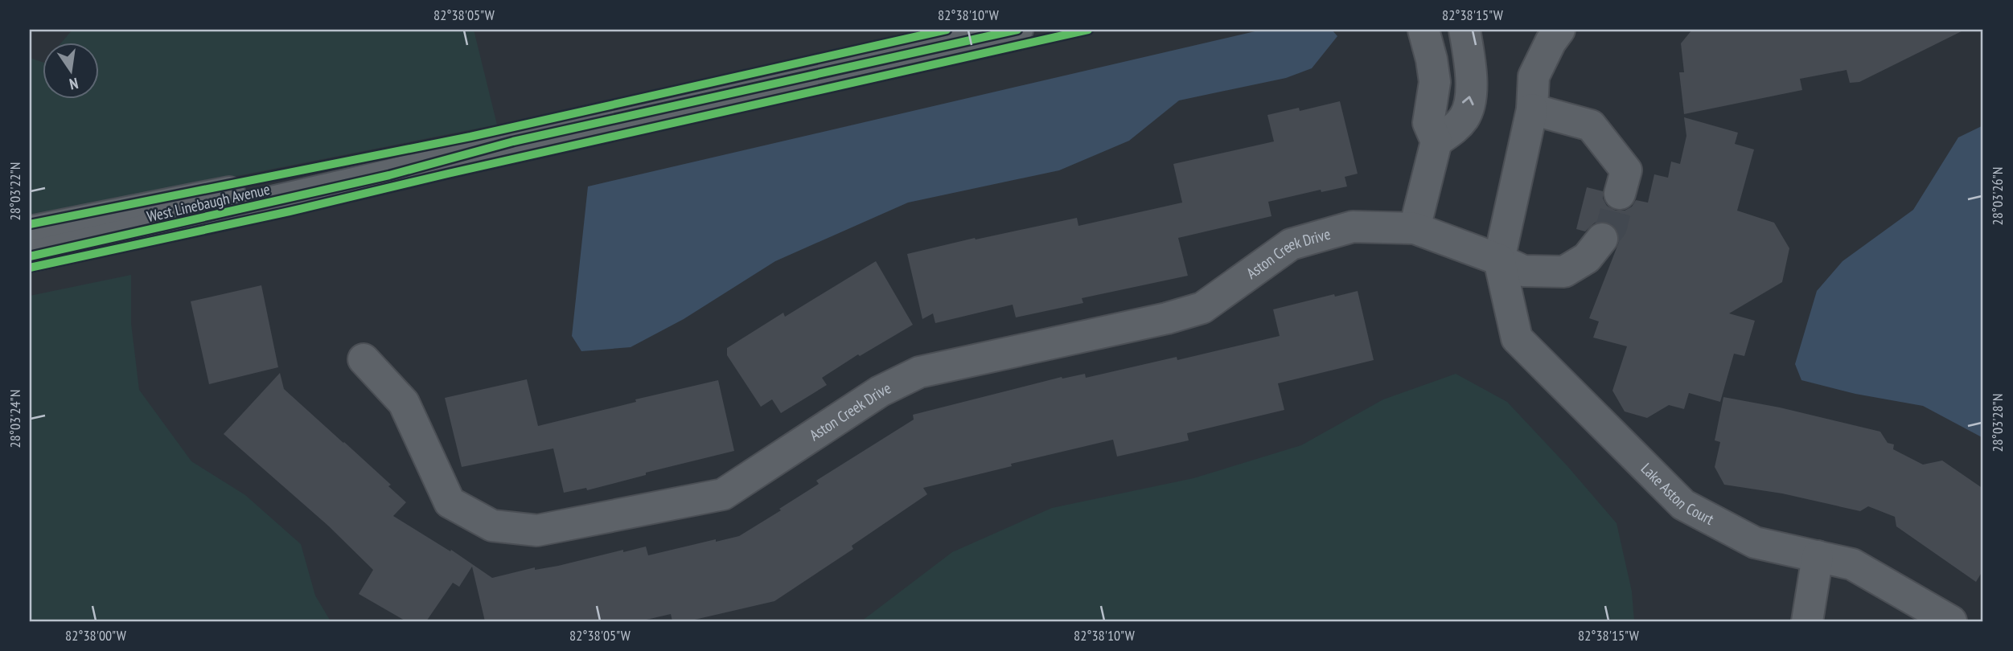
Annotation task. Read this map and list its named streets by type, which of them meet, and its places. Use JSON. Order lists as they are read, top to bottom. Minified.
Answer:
{"streets":{"main road":["West Linebaugh Avenue"],"street":["Aston Creek Drive","Lake Aston Court"]},"north":"bottom","coordinates":["82°38'05\"W","82°38'10\"W","82°38'15\"W","28°03'22\"N","28°03'26\"N","28°03'24\"N","28°03'28\"N","82°38'00\"W"]}
